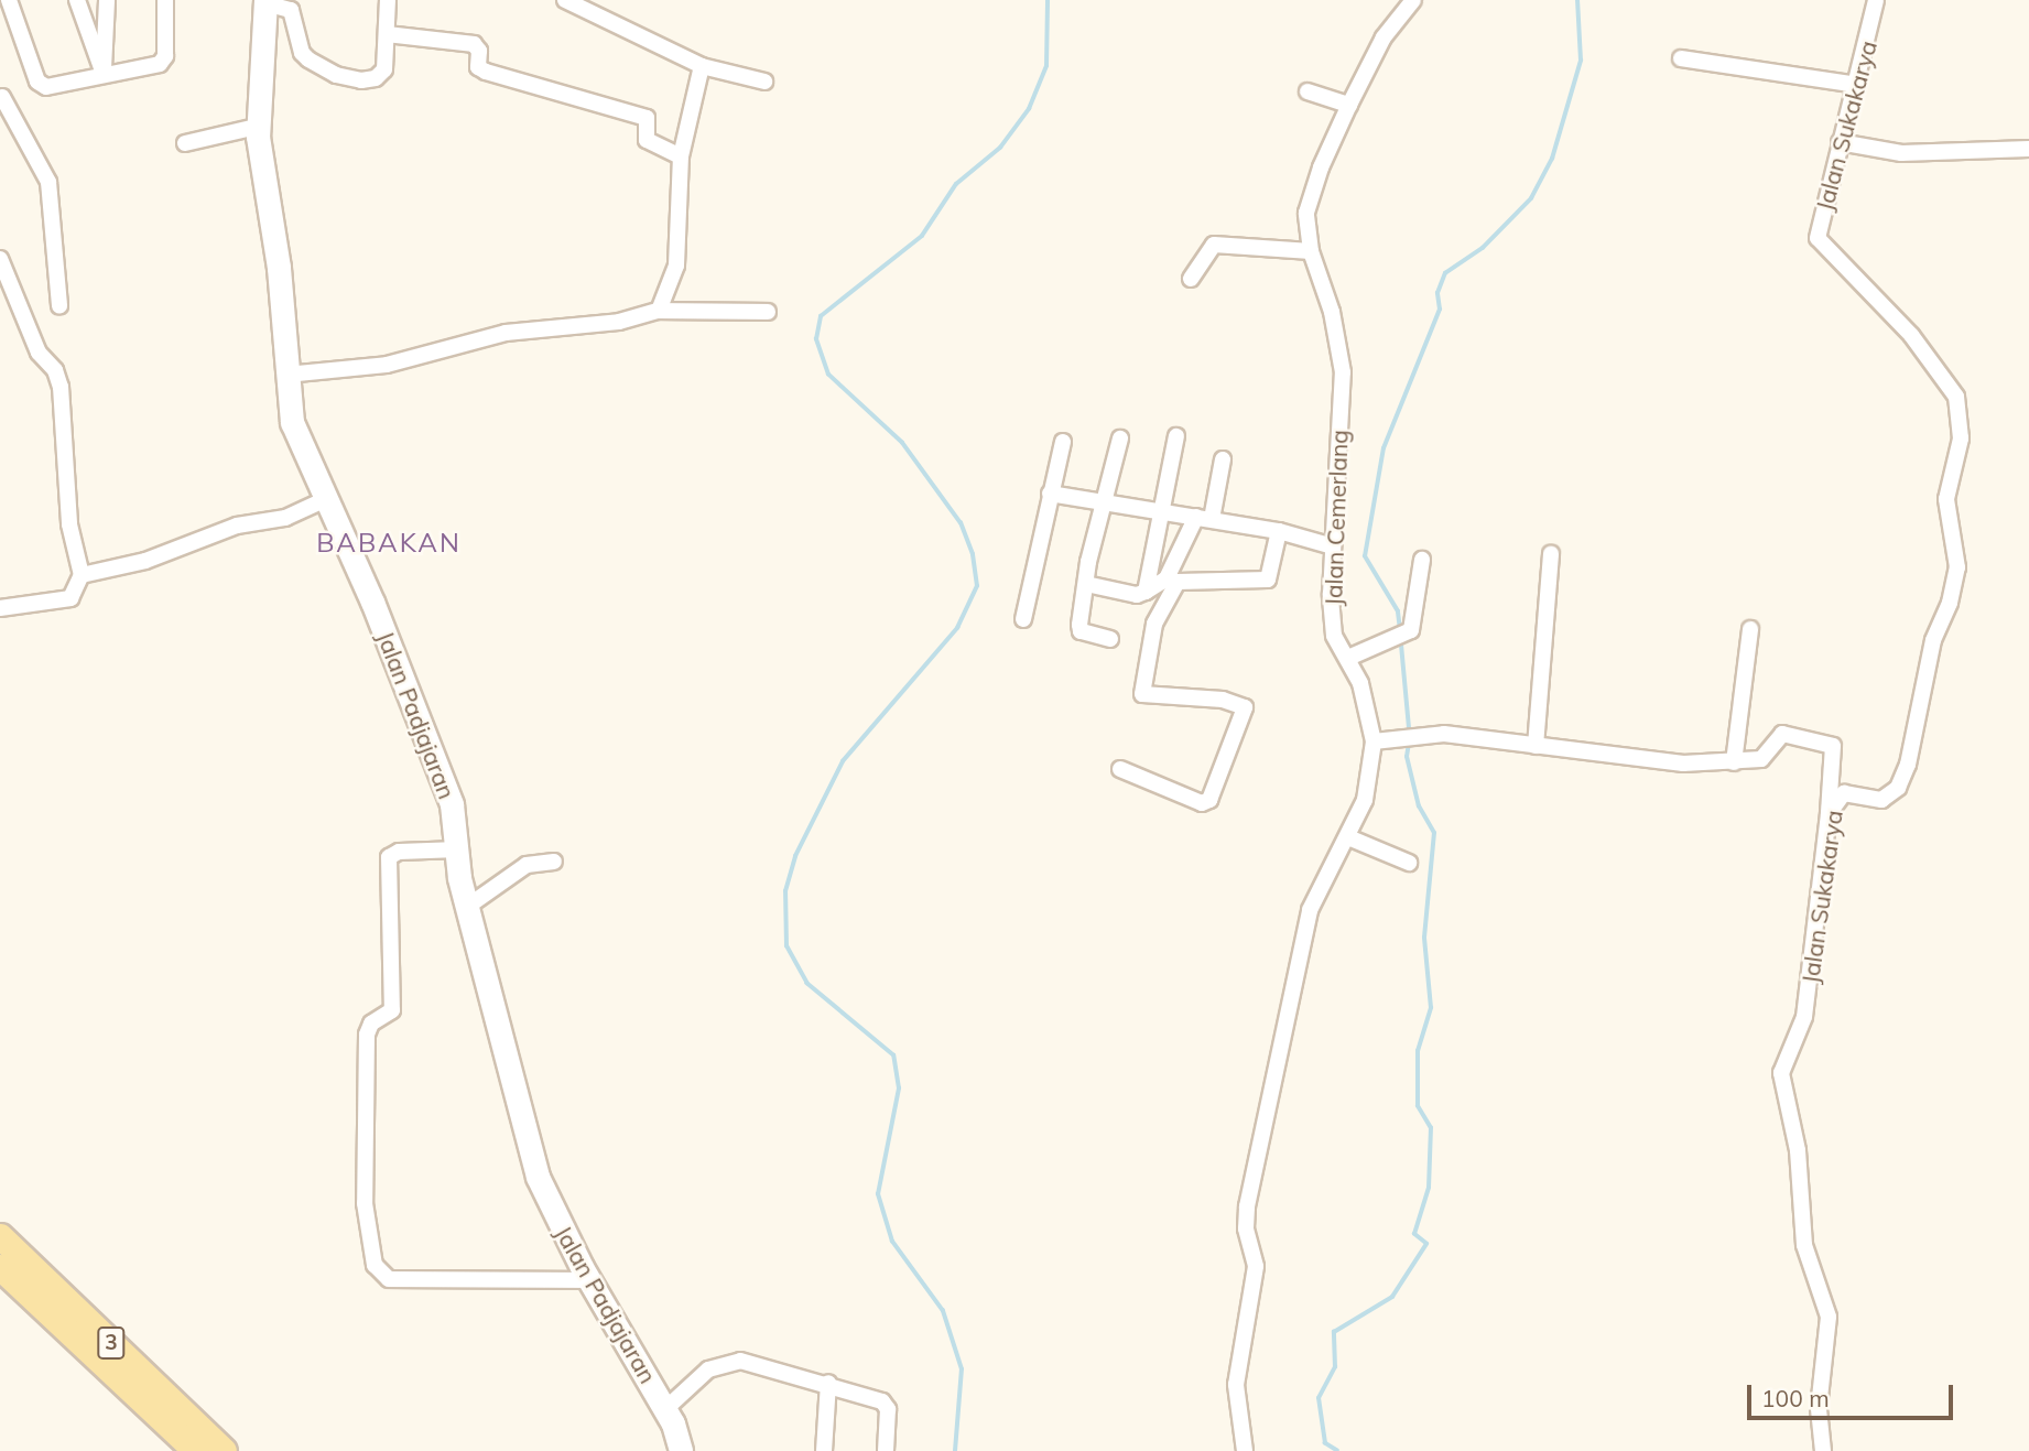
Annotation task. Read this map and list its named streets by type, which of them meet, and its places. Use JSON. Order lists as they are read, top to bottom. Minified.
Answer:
{"streets":{"main road":["3"],"street":["Jalan Sukakarya","Jalan Cemerlang","Jalan Padjajaran"]},"districts":["BABAKAN"],"scale_bar":"100 m"}
